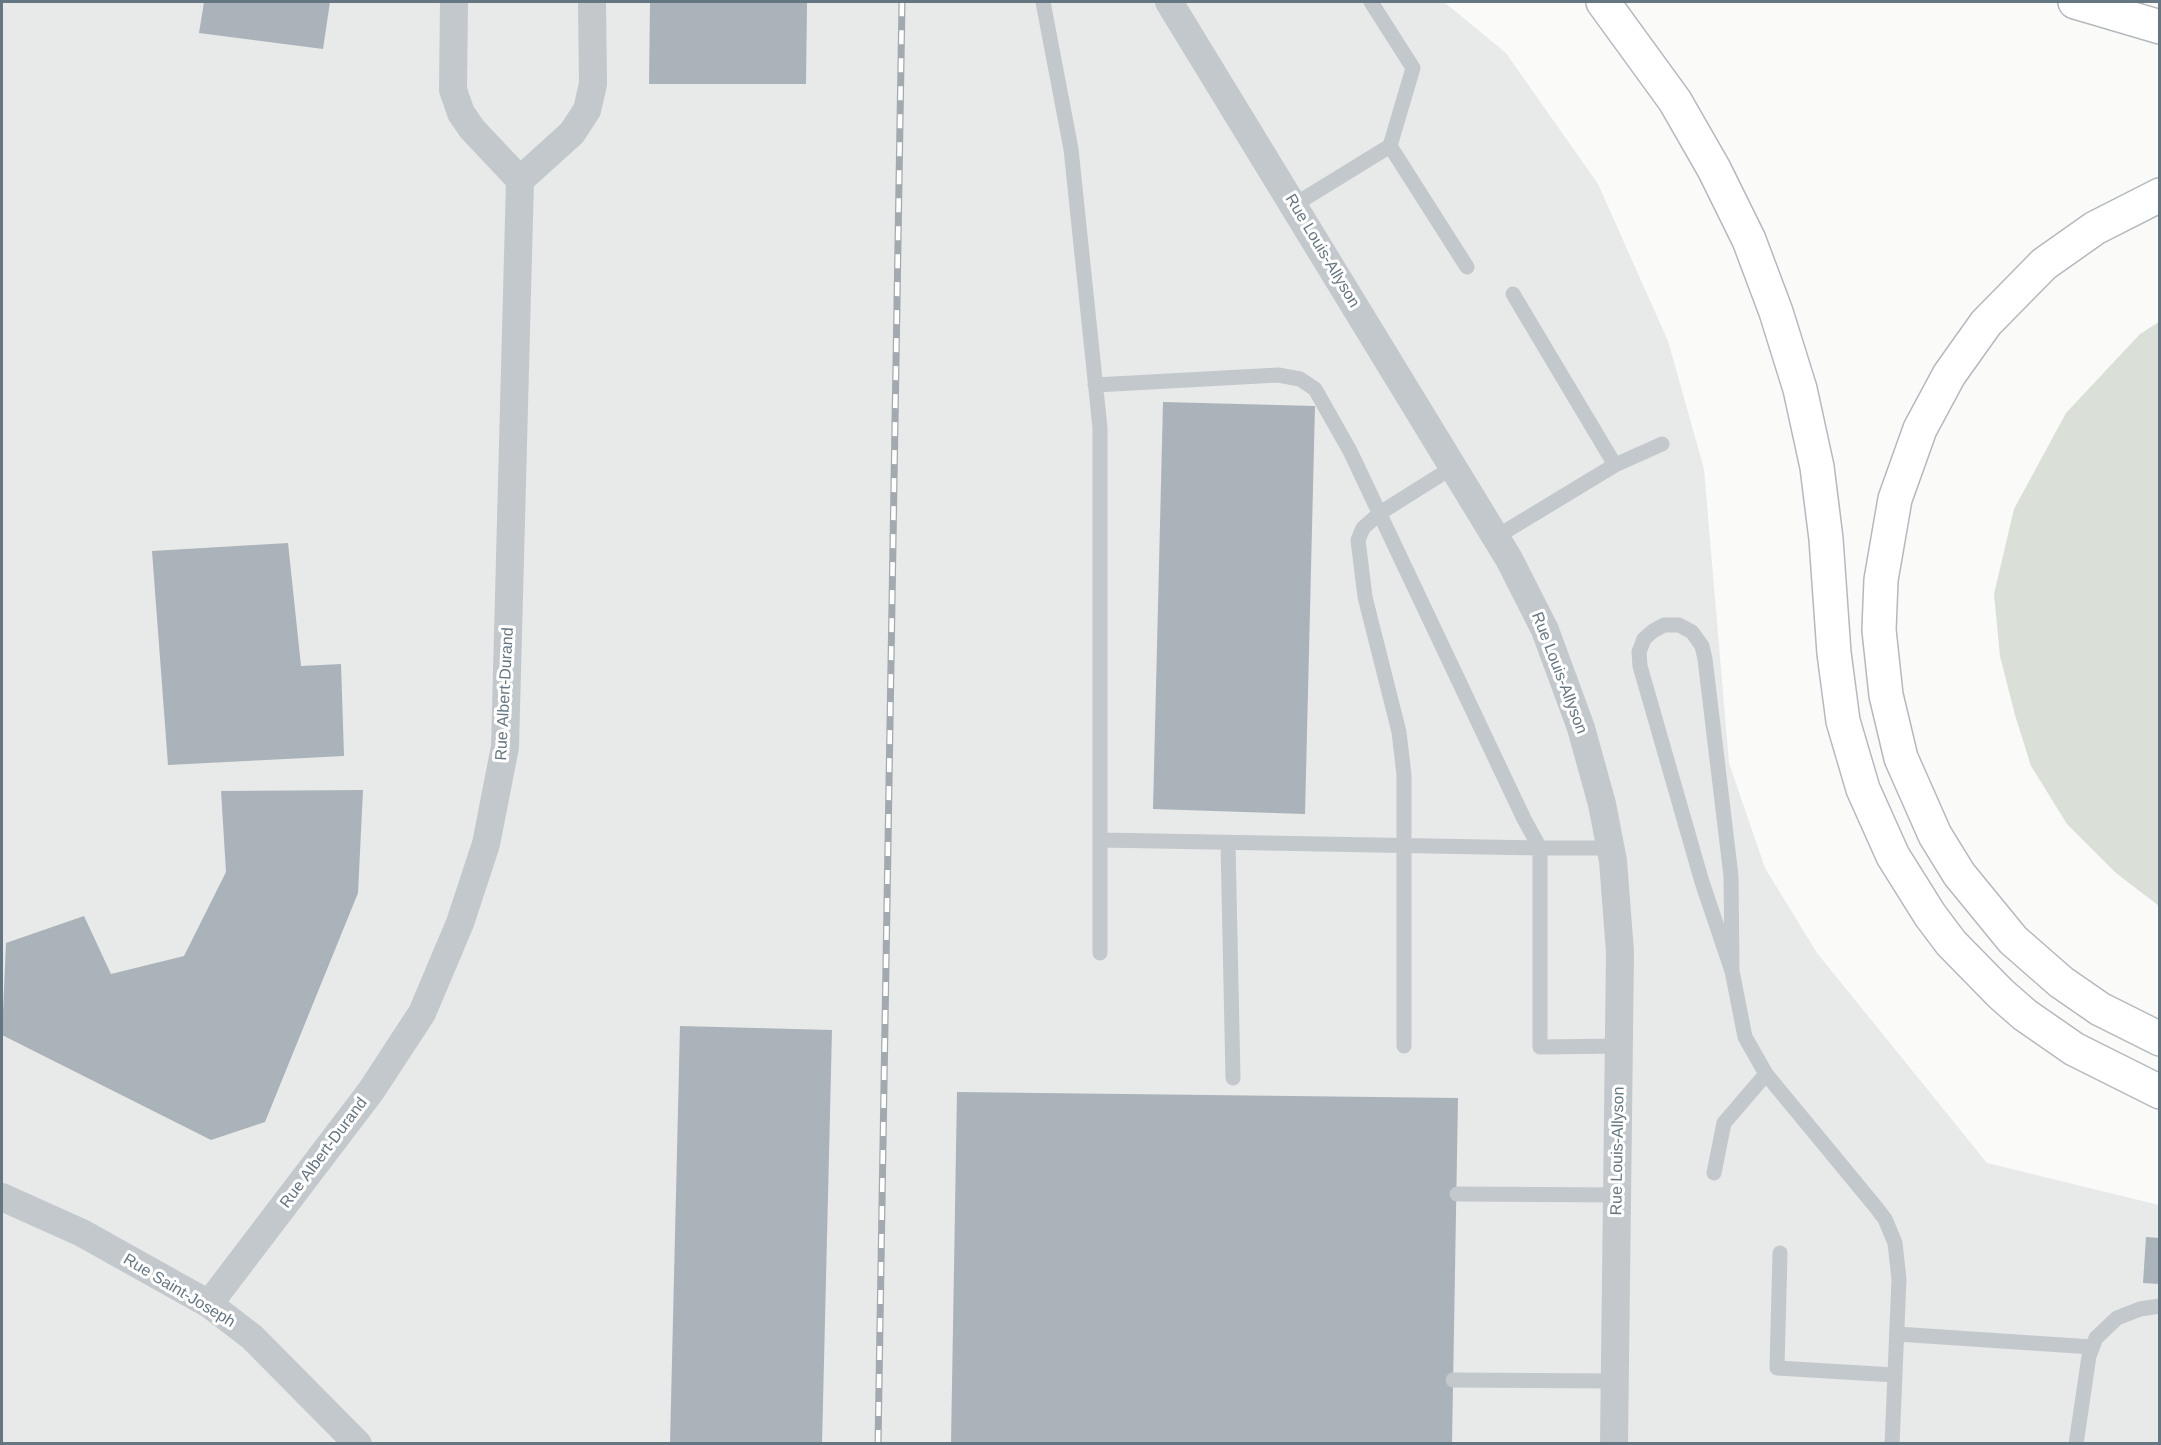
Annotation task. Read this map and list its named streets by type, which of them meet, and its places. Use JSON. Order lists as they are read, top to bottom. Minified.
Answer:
{"streets":{"street":["Rue Louis-Allyson","Rue Albert-Durand","Rue Saint-Joseph"]},"crossings":[["Rue Albert-Durand","Rue Saint-Joseph"]]}
